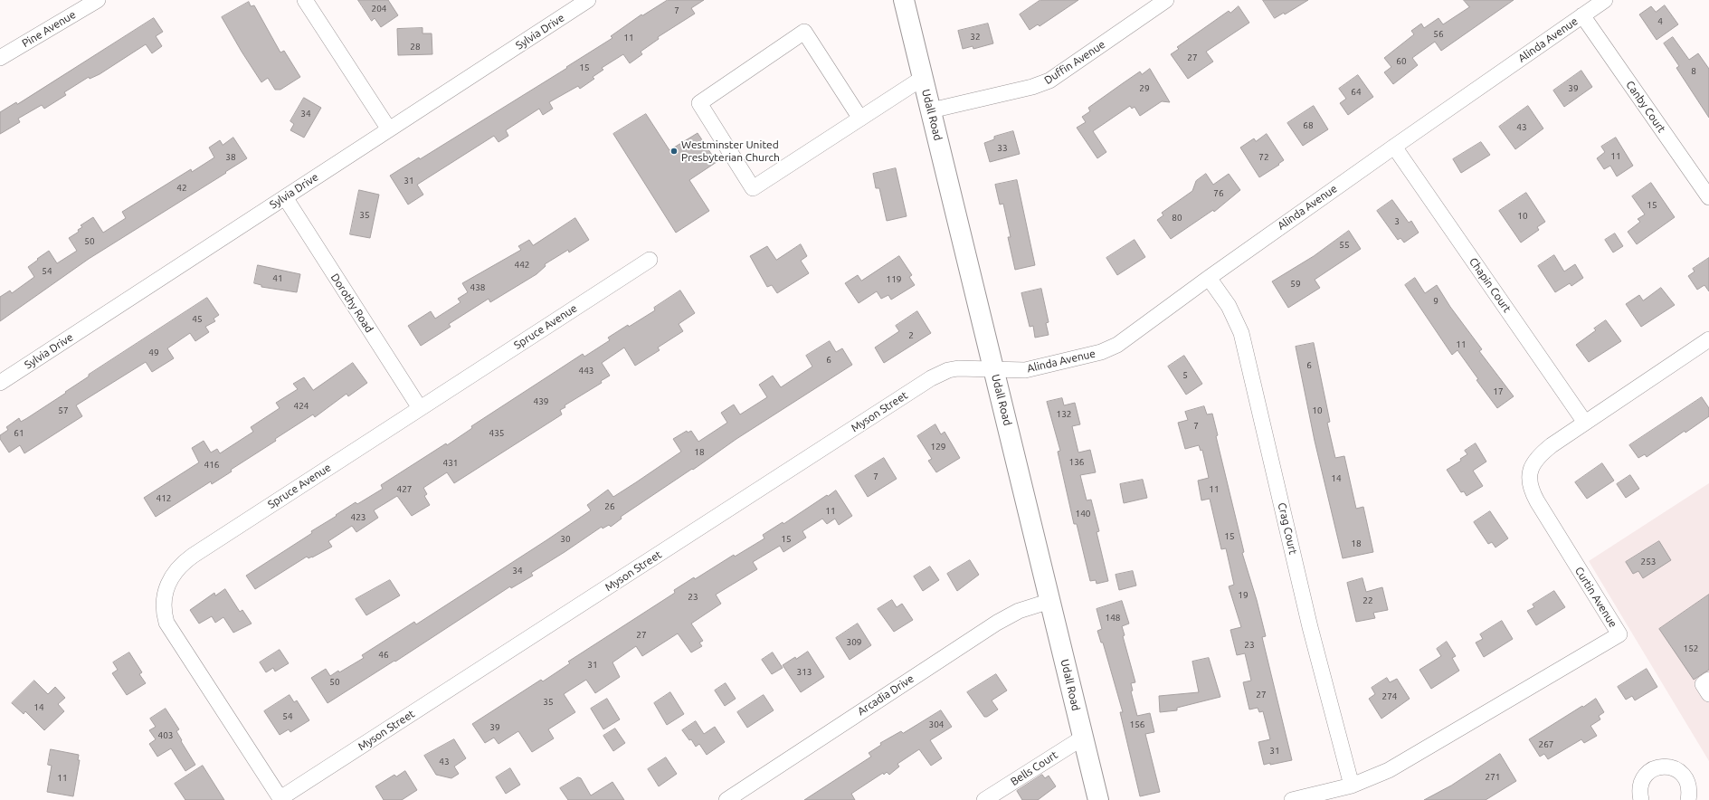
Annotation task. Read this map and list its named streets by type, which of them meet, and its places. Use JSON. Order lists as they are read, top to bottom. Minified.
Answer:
{"streets":{"main road":["Udall Road"],"street":["Pine Avenue","Sylvia Drive","Alinda Avenue","Duffin Avenue","Canby Court","Chapin Court","Dorothy Road","Spruce Avenue","Myson Street","Crag Court","Curtin Avenue","Arcadia Drive","Bells Court"]},"crossings":[["Sylvia Drive","Dorothy Road"],["Alinda Avenue","Canby Court"],["Alinda Avenue","Udall Road"],["Alinda Avenue","Chapin Court"],["Alinda Avenue","Myson Street"],["Alinda Avenue","Crag Court"],["Duffin Avenue","Udall Road"],["Udall Road","Myson Street"],["Udall Road","Arcadia Drive"],["Udall Road","Bells Court"],["Chapin Court","Curtin Avenue"],["Dorothy Road","Spruce Avenue"],["Spruce Avenue","Myson Street"],["Crag Court","Curtin Avenue"]],"places":["Westminster United Presbyterian Church"],"house_numbers":["204","7","4","56","32","11","28","27","60","15","8","29","39","64","34","68","43","33","11","38","72","31","42","76","15","35","10","80","3","50","55","442","54","41","119","59","438","9","45","2","11","49","6","6","443","5","17","439","424","57","10","132","7","61","435","129","18","136","431","416","7","14","427","11","412","26","11","140","423","15","30","15","18","253","34","19","23","22","148","27","309","23","152","46","31","313","50","27","274","35","14","54","304","156","39","403","267","31","43","271","11"]}
